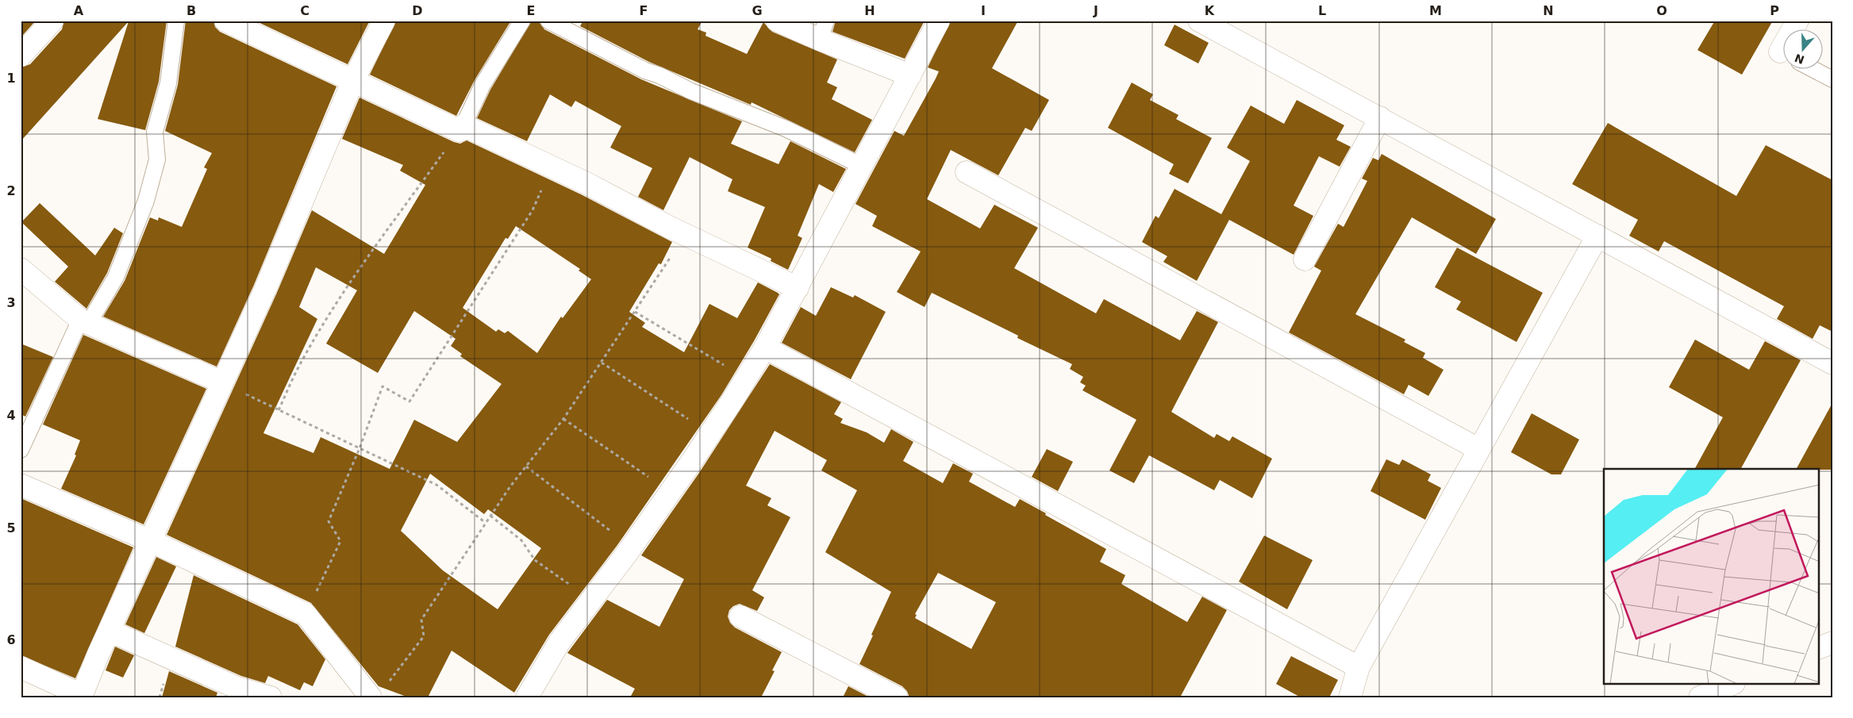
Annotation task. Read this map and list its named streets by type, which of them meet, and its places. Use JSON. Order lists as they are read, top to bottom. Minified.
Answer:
{"north":"bottom","grid":{"columns":["A","B","C","D","E","F","G","H","I","J","K","L","M","N","O","P"],"rows":["1","2","3","4","5","6"]}}
